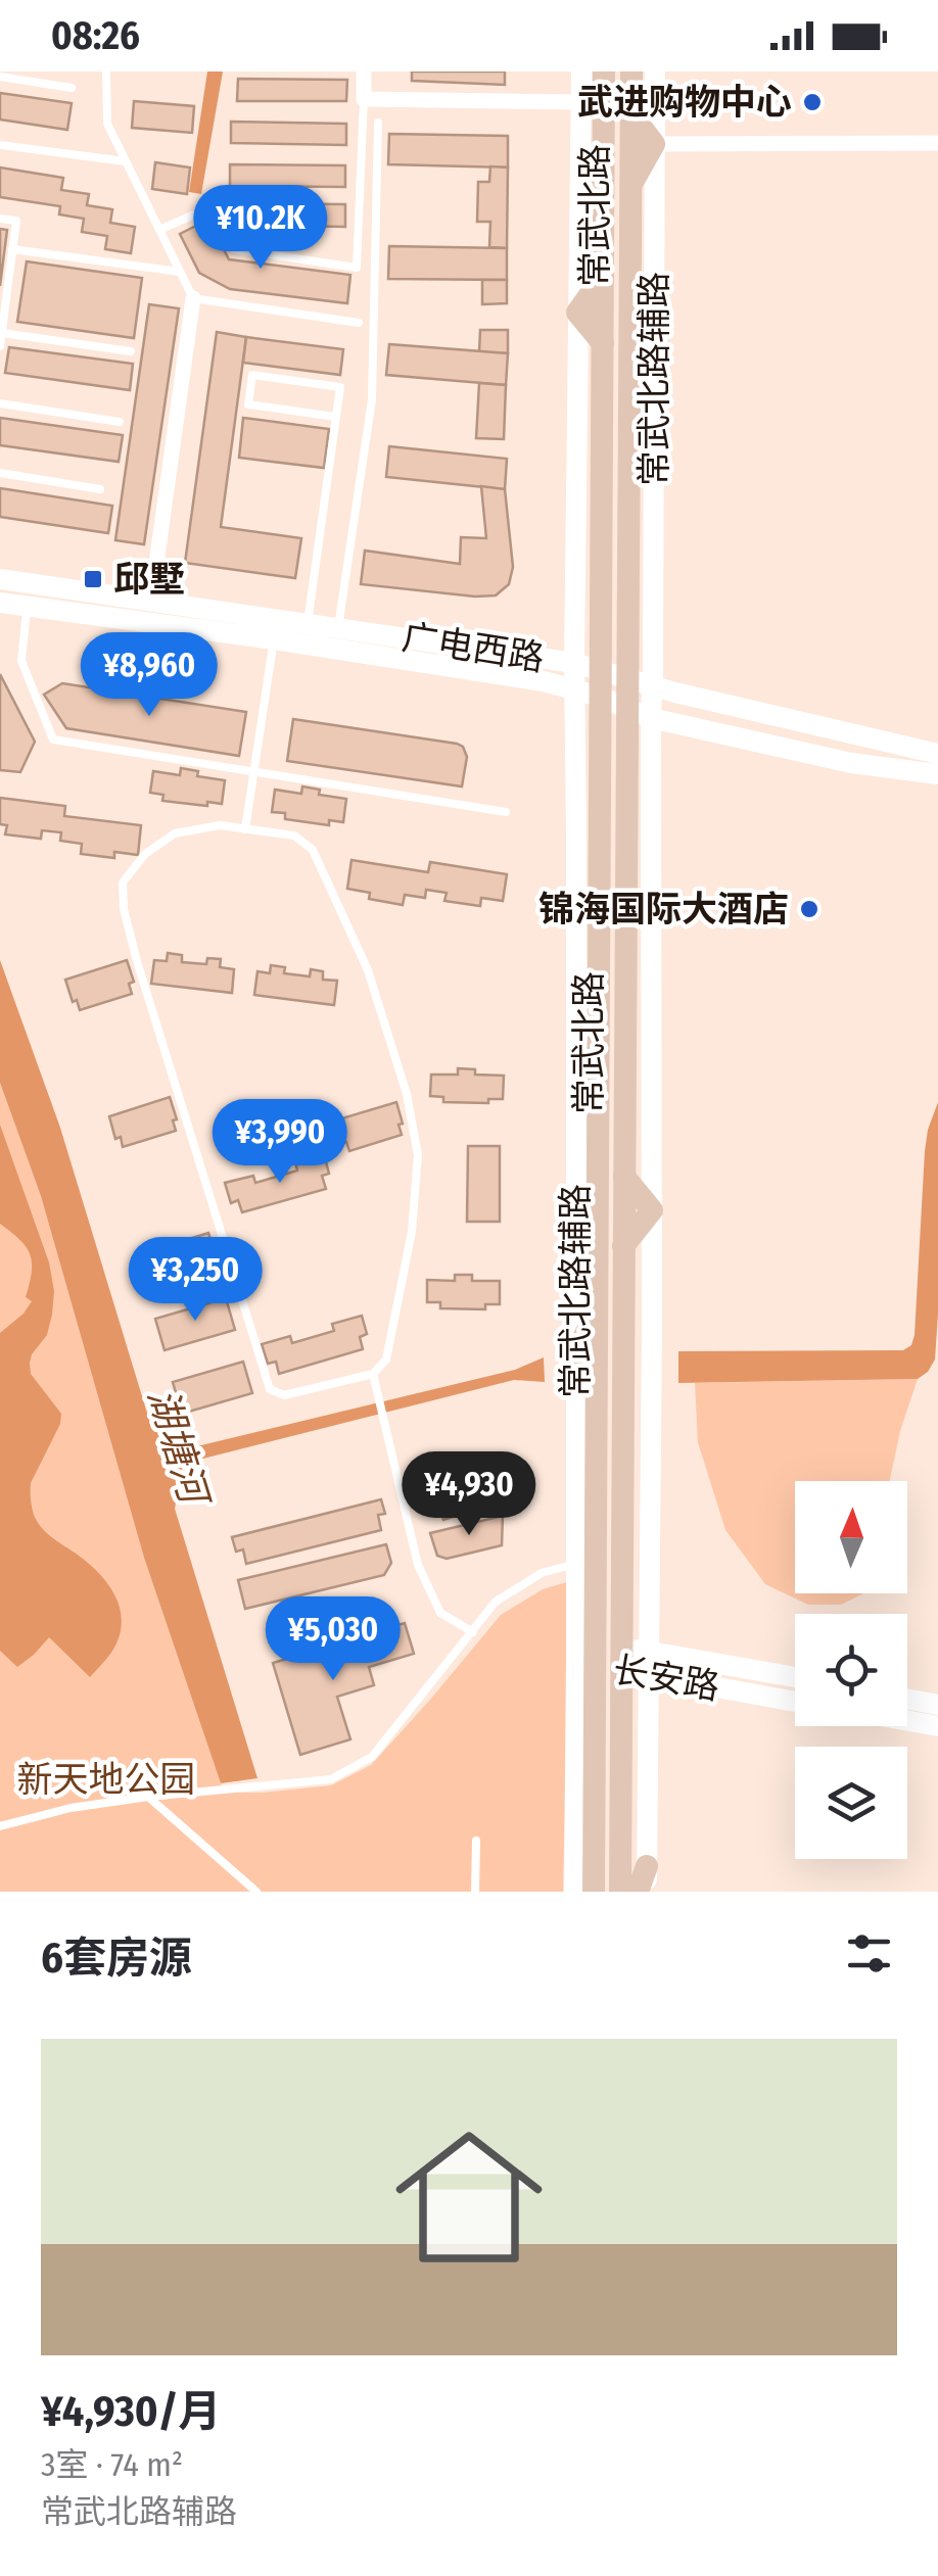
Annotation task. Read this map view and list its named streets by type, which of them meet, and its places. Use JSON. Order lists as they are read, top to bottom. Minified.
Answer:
{"streets":{"main road":["常武北路"],"street":["常武北路辅路","广电西路","长安路"]},"crossings":[["常武北路","常武北路辅路"],["常武北路","广电西路"],["常武北路","长安路"],["常武北路辅路","广电西路"],["常武北路辅路","长安路"]],"water":["湖塘河"],"parks":["新天地公园"],"places":{"other":["武进购物中心","锦海国际大酒店"],"transit":["邱墅"]},"north":"top","page":{"status":"08:26","price":["¥10.2K","¥8,960","¥3,990","¥3,250","¥4,930","¥5,030"],"heading":"6套房源","list":[{"name":"¥4,930/月","note":"3室 · 74 m² · 常武北路辅路"}]}}
